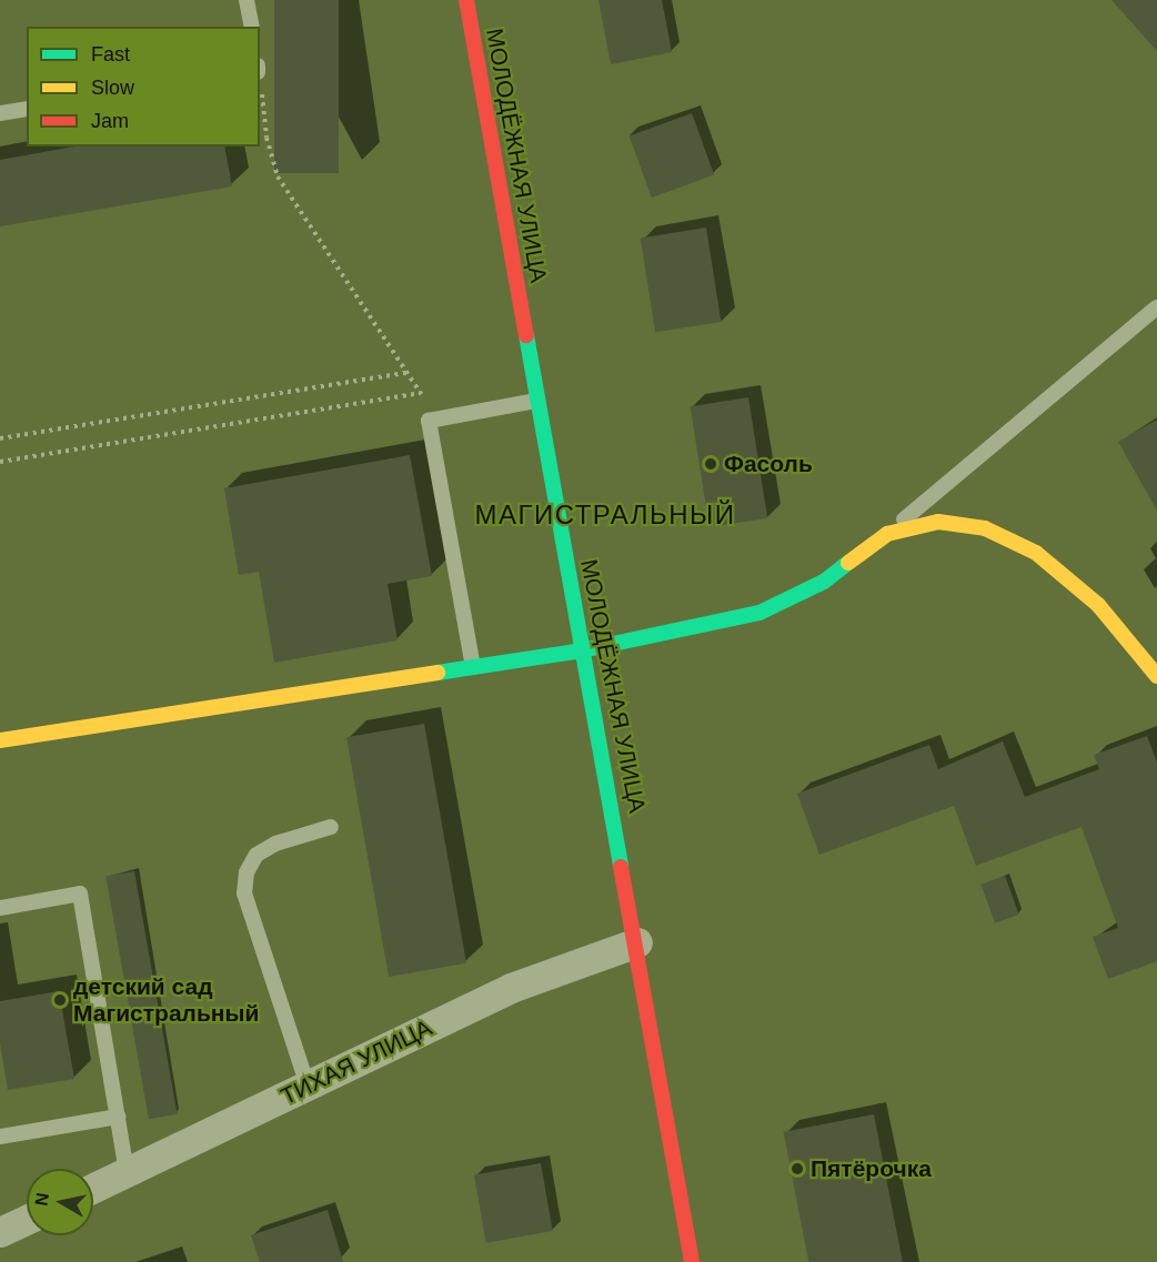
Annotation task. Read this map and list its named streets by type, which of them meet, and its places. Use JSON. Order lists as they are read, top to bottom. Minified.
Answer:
{"streets":{"street":["МОЛОДЁЖНАЯ УЛИЦА","ТИХАЯ УЛИЦА"]},"crossings":[["МОЛОДЁЖНАЯ УЛИЦА","ТИХАЯ УЛИЦА"]],"districts":["МАГИСТРАЛЬНЫЙ"],"places":["Фасоль","детский сад Магистральный","Пятёрочка"],"legend":["Fast","Slow","Jam"],"north":"left"}
